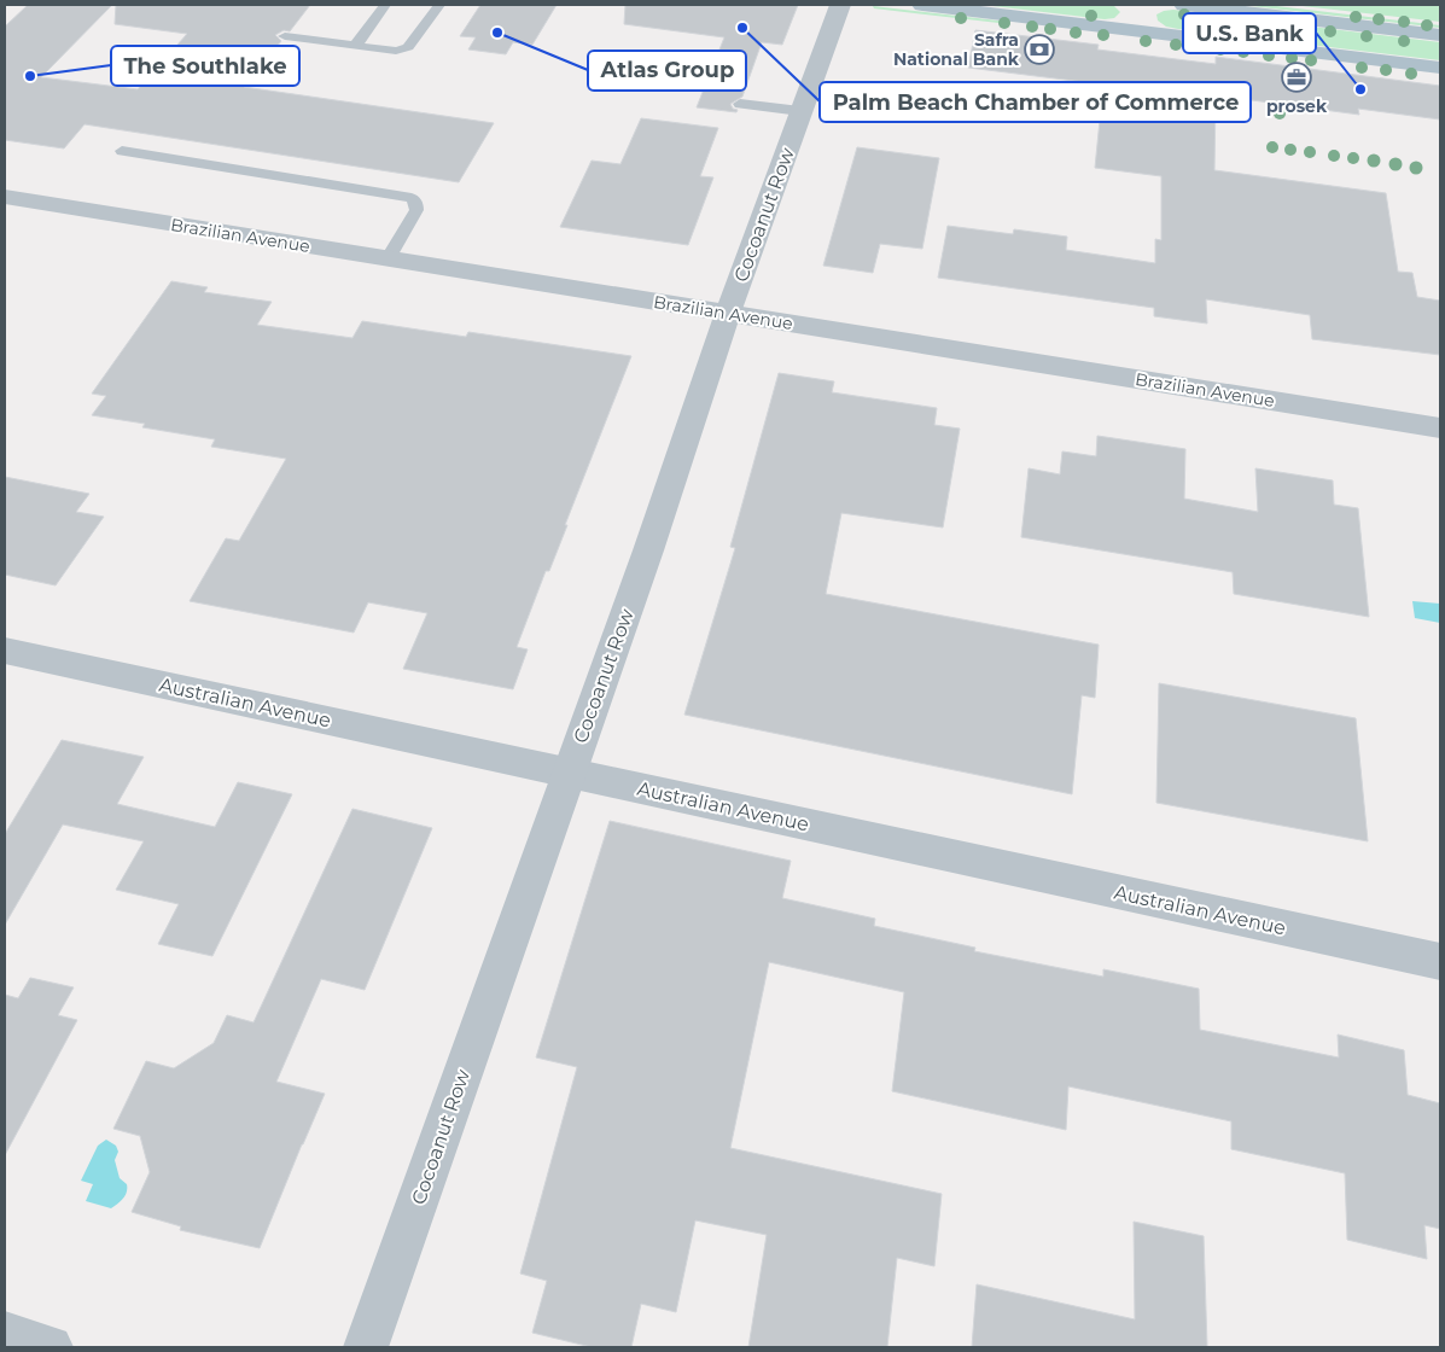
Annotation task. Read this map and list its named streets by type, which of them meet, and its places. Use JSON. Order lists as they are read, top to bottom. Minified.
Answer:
{"streets":{"street":["Cocoanut Row","Brazilian Avenue","Australian Avenue"]},"crossings":[["Cocoanut Row","Brazilian Avenue"],["Cocoanut Row","Australian Avenue"]],"places":{"other":["Palm Beach Chamber of Commerce","Atlas Group","The Southlake","U.S. Bank"],"bank":["Safra National Bank"],"office":["prosek"]}}
